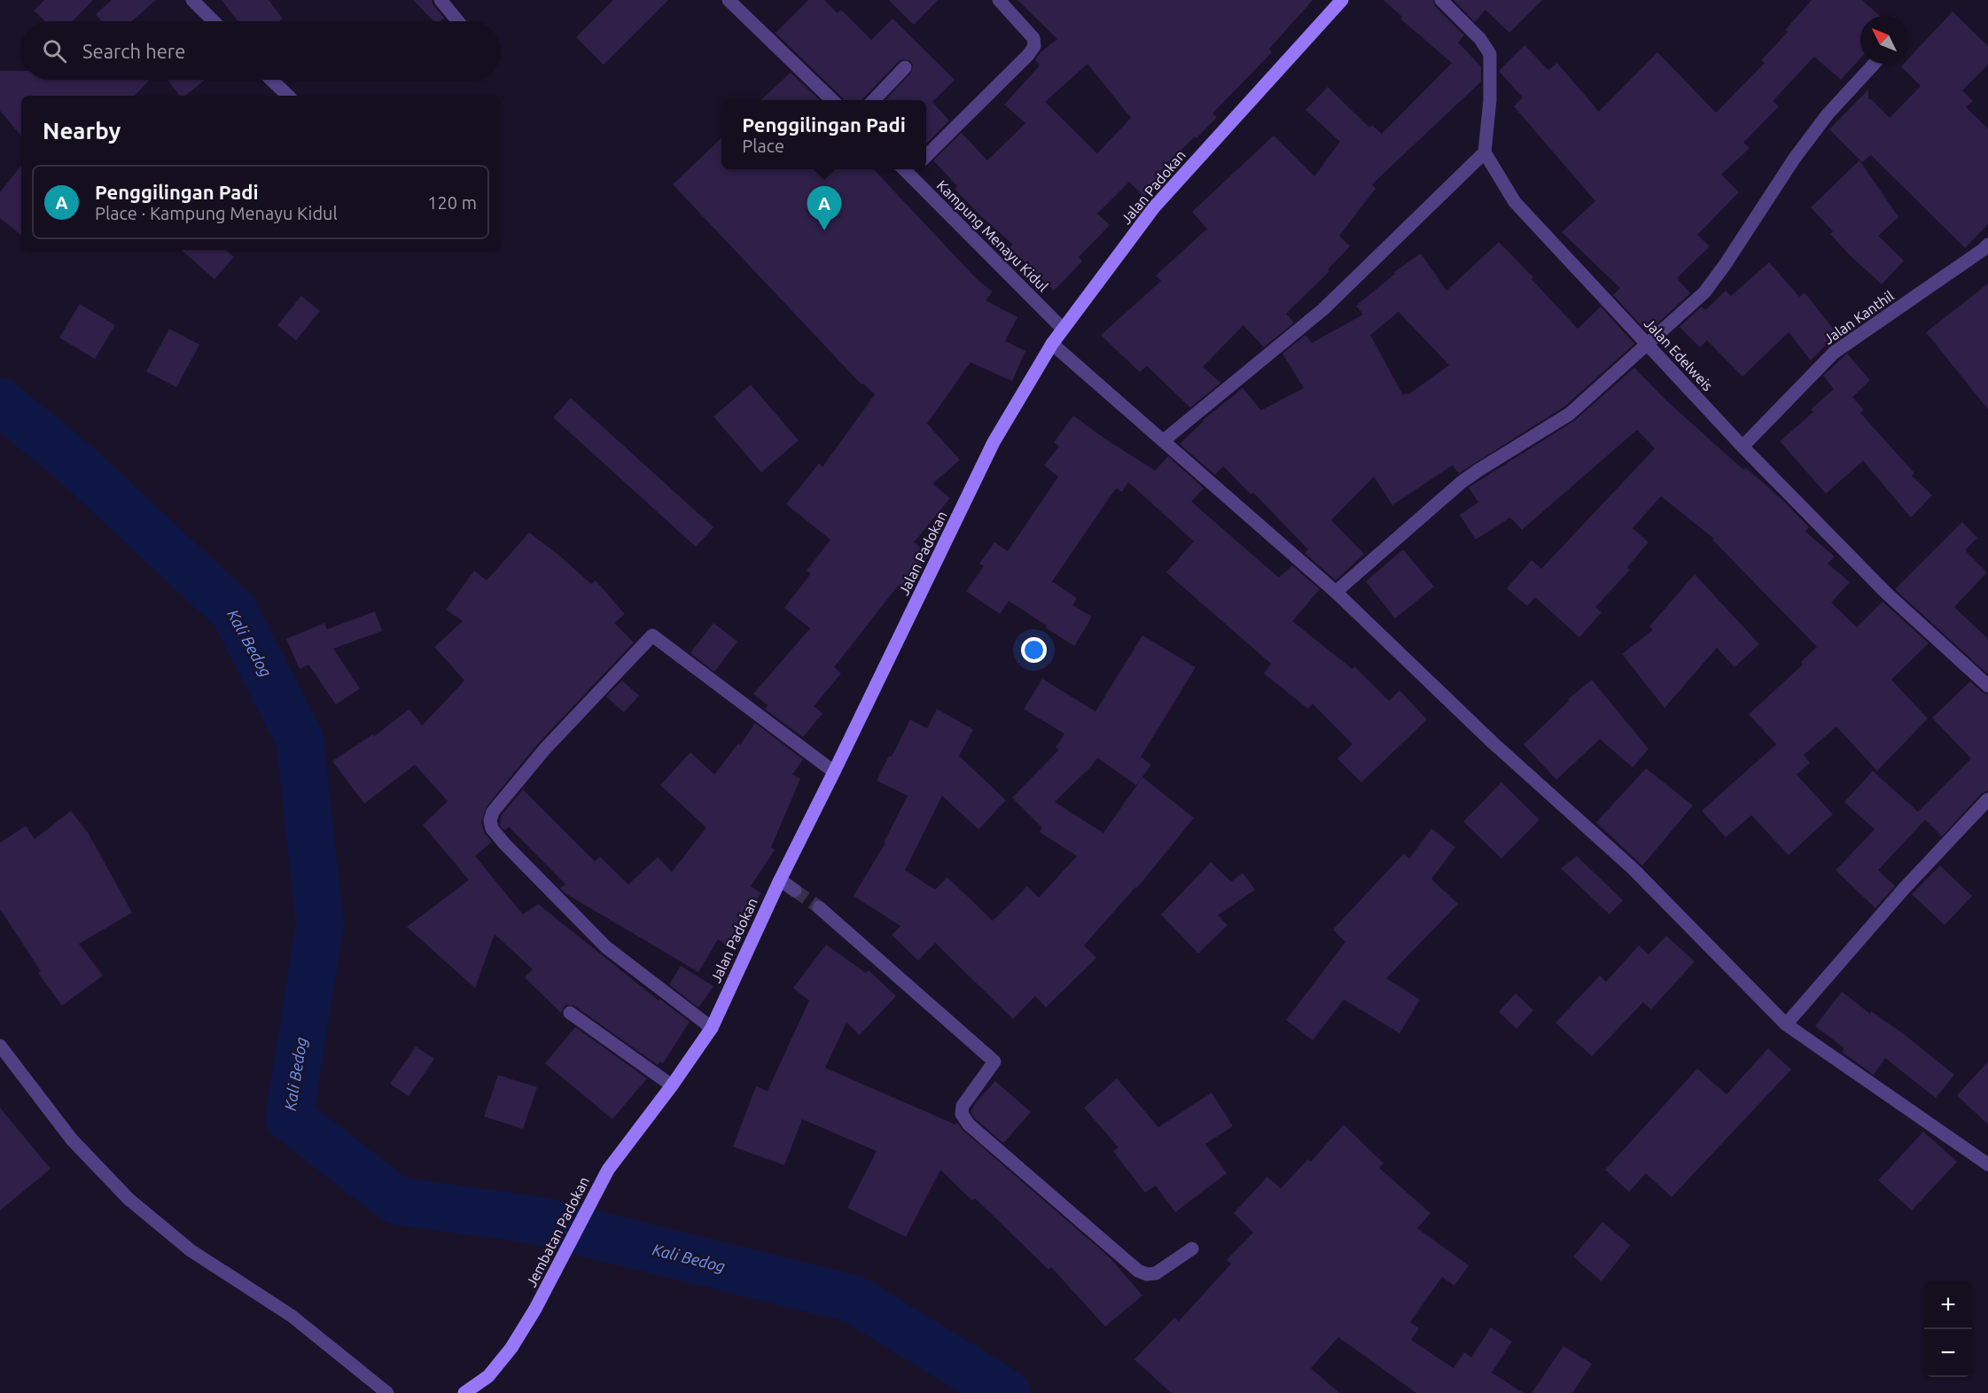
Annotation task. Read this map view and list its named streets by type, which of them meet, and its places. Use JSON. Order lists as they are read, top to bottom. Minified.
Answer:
{"streets":{"main road":["Jalan Padokan","Jembatan Padokan"],"street":["Kampung Menayu Kidul","Jalan Kanthil","Jalan Edelweis"]},"crossings":[["Jalan Padokan","Kampung Menayu Kidul"],["Jalan Padokan","Jembatan Padokan"],["Jalan Kanthil","Jalan Edelweis"]],"water":["Kali Bedog"],"north":"top left","page":{"search":"Search here","heading":"Nearby","popup":["Penggilingan Padi","Place"],"list":[{"mark":"A","name":"Penggilingan Padi","note":"Place · Kampung Menayu Kidul","value":"120 m"}],"pins":"A","map_buttons":["+","−"]}}
